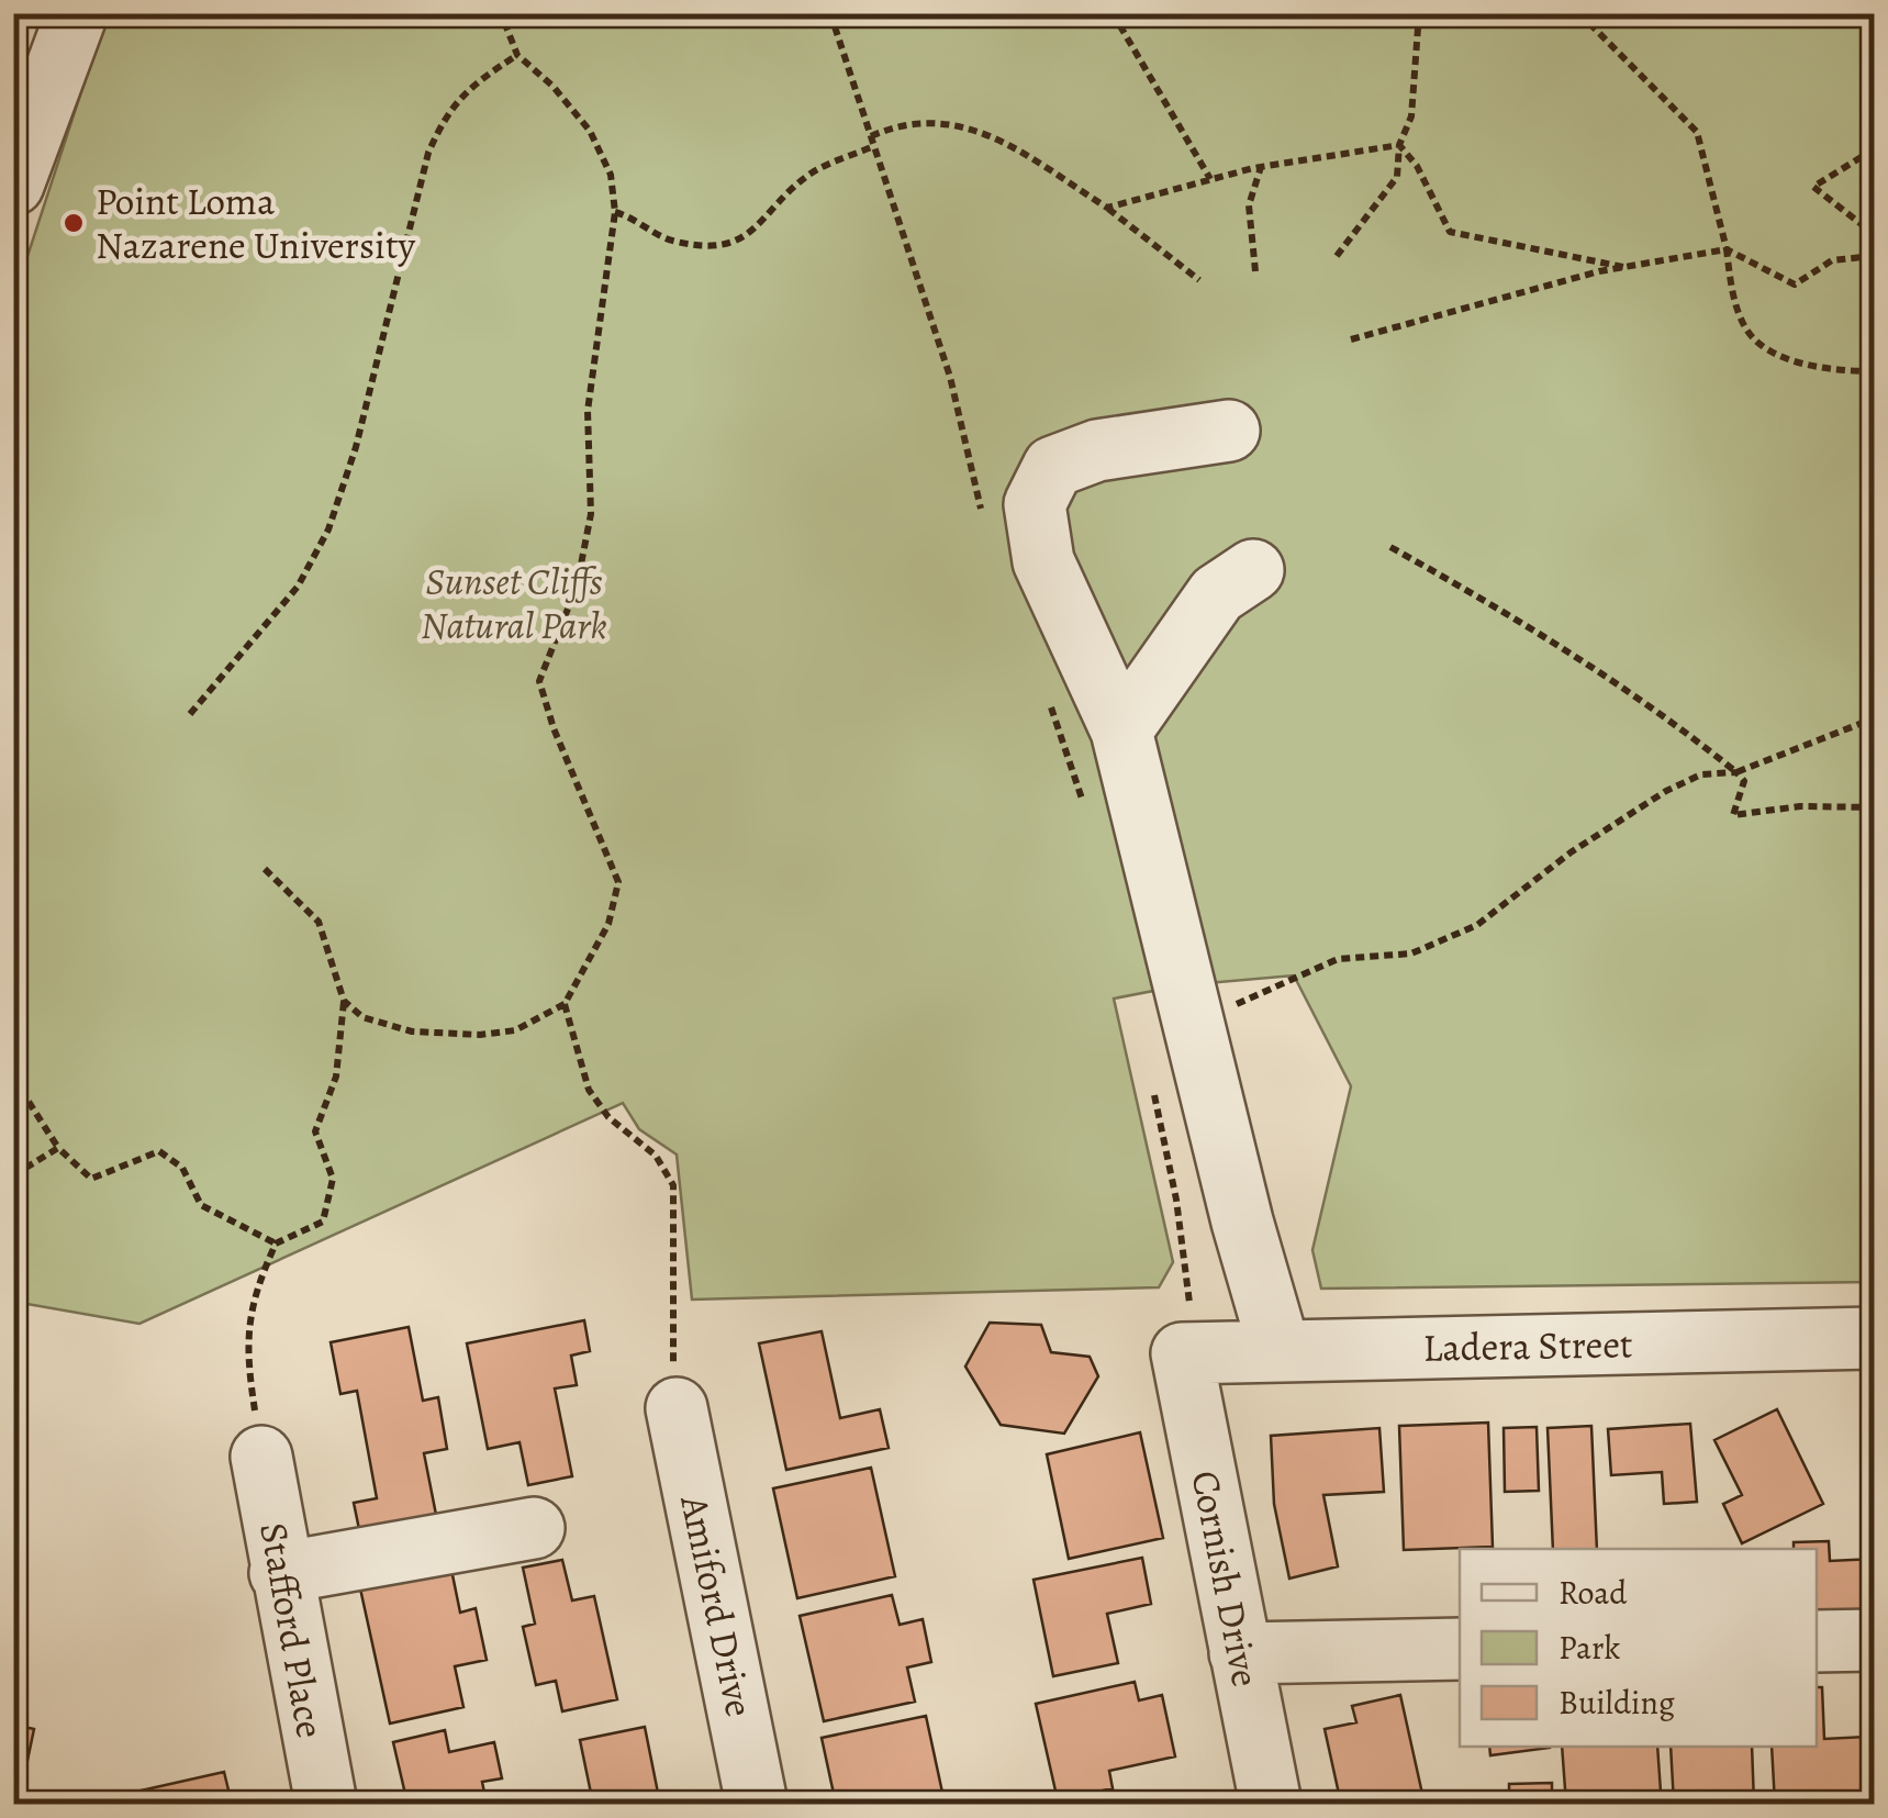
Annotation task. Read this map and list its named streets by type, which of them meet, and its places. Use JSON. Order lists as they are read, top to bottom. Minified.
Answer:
{"streets":{"street":["Ladera Street","Cornish Drive","Amiford Drive","Stafford Place"]},"crossings":[["Ladera Street","Cornish Drive"]],"parks":["Sunset Cliffs Natural Park"],"places":["Point Loma Nazarene University"],"legend":["Road","Park","Building"]}
